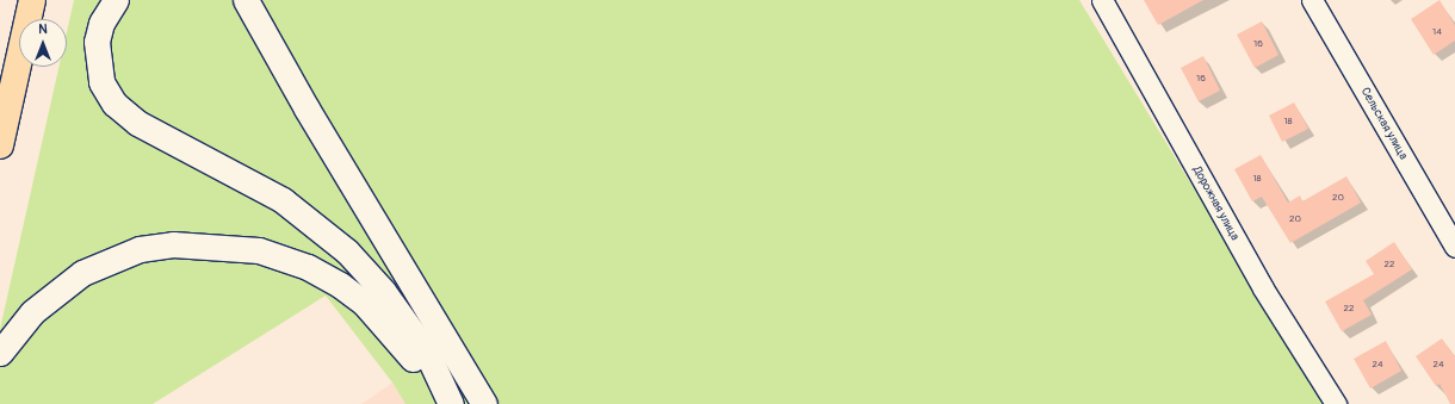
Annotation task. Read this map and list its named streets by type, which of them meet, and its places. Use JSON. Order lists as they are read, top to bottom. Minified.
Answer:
{"streets":{"street":["Сельская улица","Дорожная улица"]},"house_numbers":["14","16","16","18","18","20","20","22","22","24","24"],"north":"top"}
